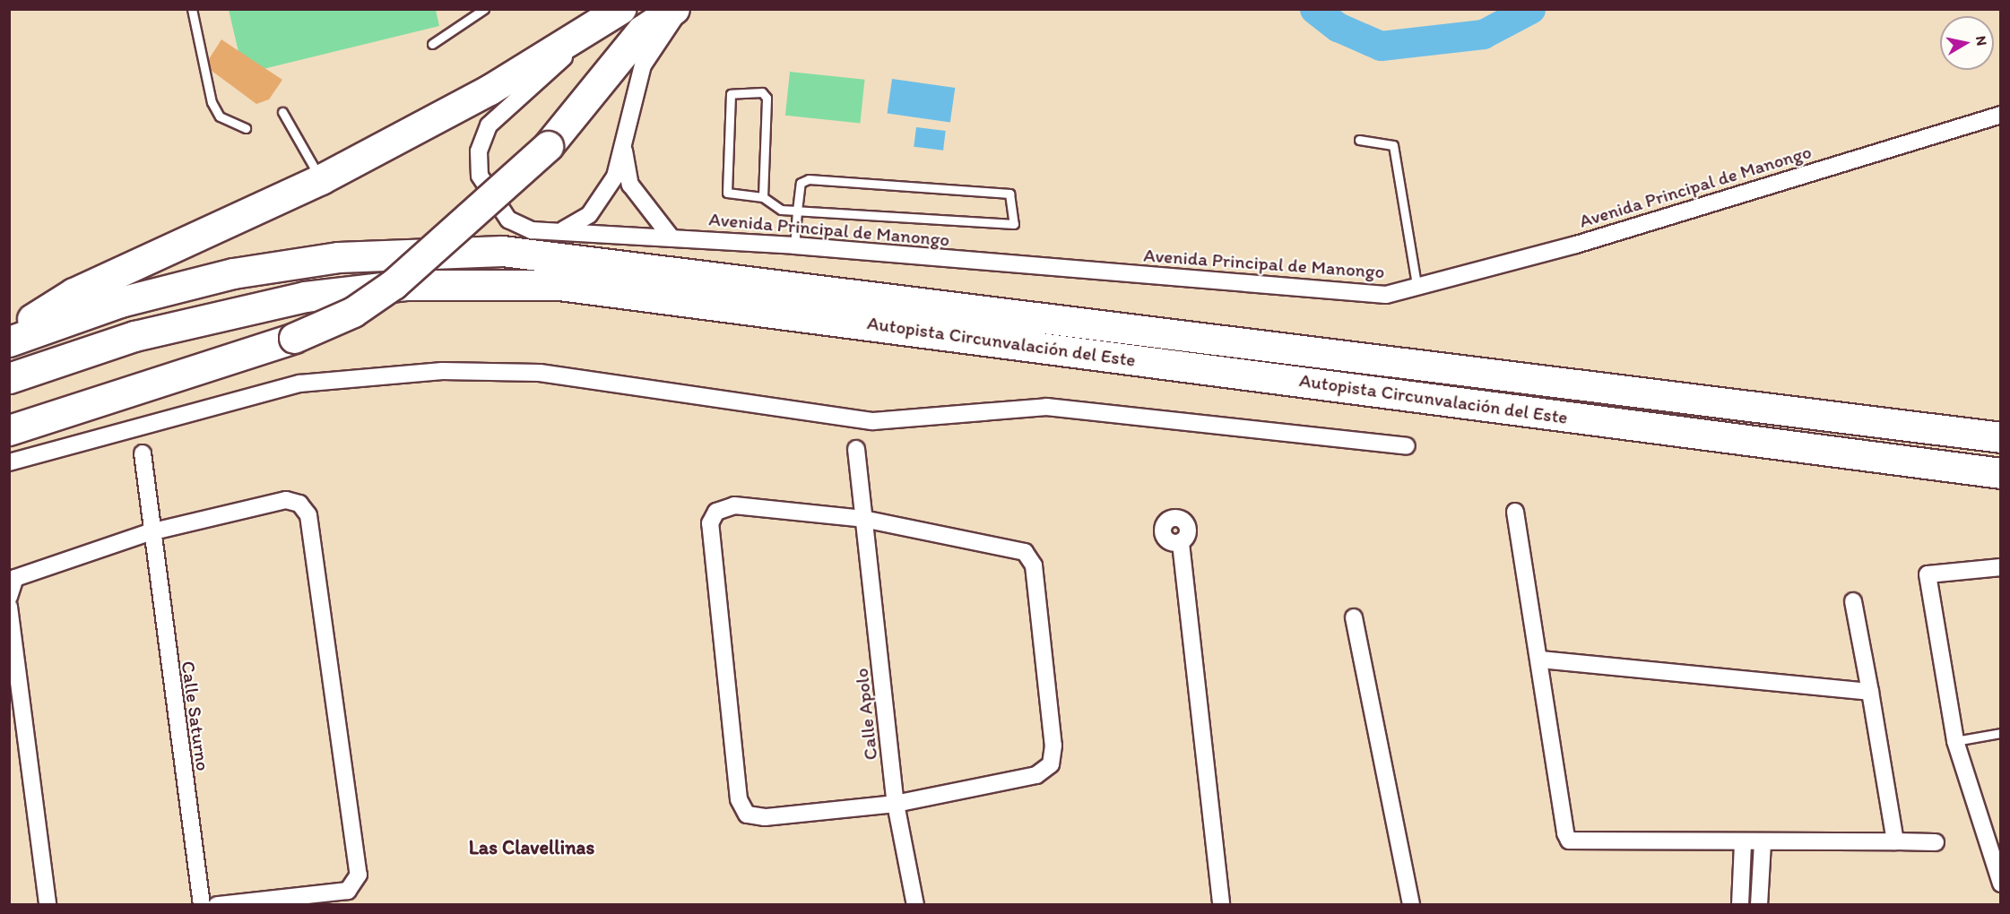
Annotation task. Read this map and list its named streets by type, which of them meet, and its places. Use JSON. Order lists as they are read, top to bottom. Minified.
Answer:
{"streets":{"highway":["Autopista Circunvalación del Este"],"street":["Avenida Principal de Manongo","Calle Apolo","Calle Saturno"]},"districts":["Las Clavellinas"],"north":"right"}
